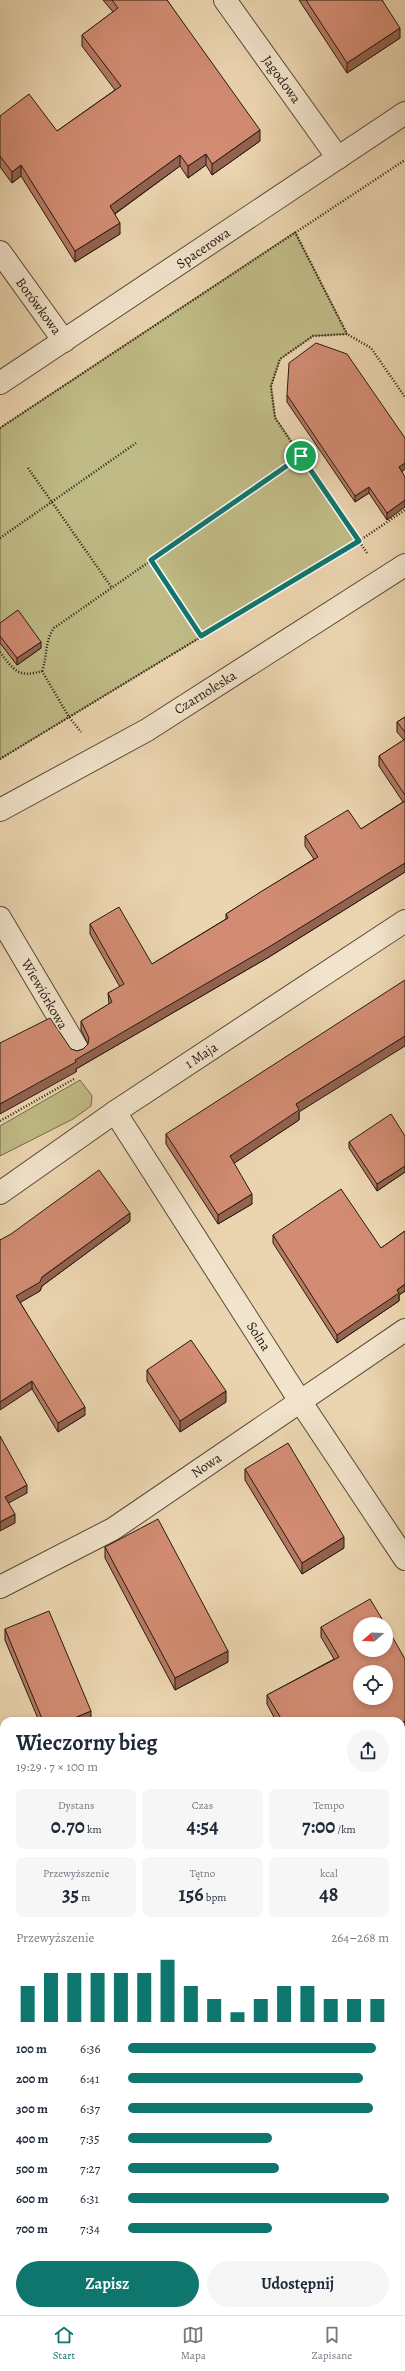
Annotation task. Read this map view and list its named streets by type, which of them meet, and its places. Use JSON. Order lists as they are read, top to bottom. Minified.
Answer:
{"streets":{"street":["Jagodowa","Spacerowa","Borówkowa","Czarnoleska","Wiewiórkowa","1 Maja","Solna","Nowa"]},"crossings":[["Jagodowa","Spacerowa"],["Spacerowa","Borówkowa"],["1 Maja","Solna"],["Solna","Nowa"]],"north":"left","page":{"heading":["Wieczorny bieg","19:29 · 7 × 100 m"],"stats":[["Dystans","0.70 km"],["Czas","4:54"],["Tempo","7:00 /km"],["Przewyższenie","35 m"],["Tętno","156 bpm"],["kcal","48"]],"chart":["Przewyższenie","264–268 m"],"list":[{"name":"100 m","note":"6:36"},{"name":"200 m","note":"6:41"},{"name":"300 m","note":"6:37"},{"name":"400 m","note":"7:35"},{"name":"500 m","note":"7:27"},{"name":"600 m","note":"6:31"},{"name":"700 m","note":"7:34"}],"buttons":["Zapisz","Udostępnij"],"tabs":["Start","Mapa","Zapisane"]}}
